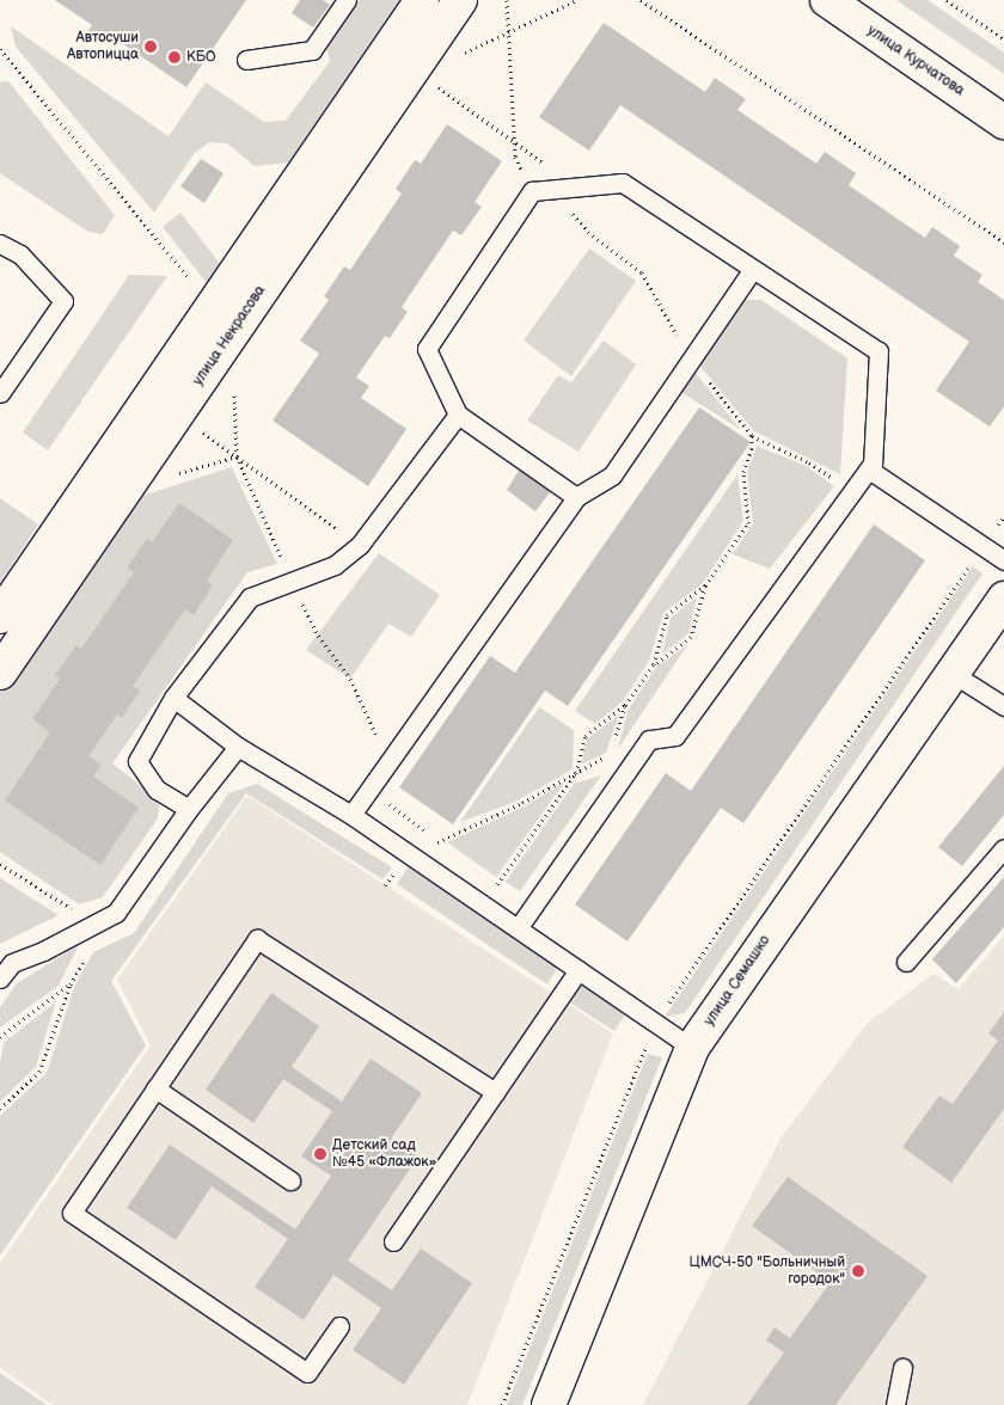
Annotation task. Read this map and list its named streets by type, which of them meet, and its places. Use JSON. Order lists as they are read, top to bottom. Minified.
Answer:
{"streets":{"street":["улица Курчатова","улица Некрасова","улица Семашко"]},"places":["Автосуши Автопицца","КБО","Детский сад №45 «Флажок»","ЦМСЧ-50 \"Больничный городок\""]}
